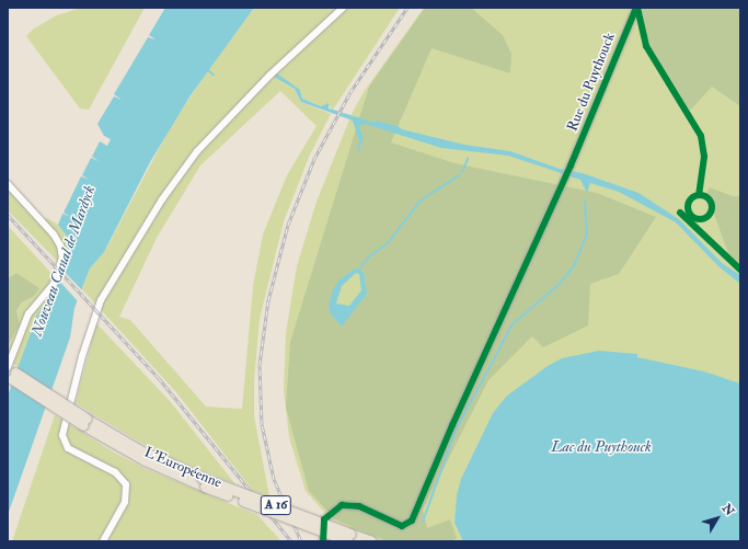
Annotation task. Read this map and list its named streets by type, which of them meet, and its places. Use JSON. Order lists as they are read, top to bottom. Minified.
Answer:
{"streets":{"highway":["L'Européenne","A 16"],"street":["Rue du Puythouck"]},"water":["Nouveau Canal de Mardyck","Lac du Puythouck"],"north":"top right"}
